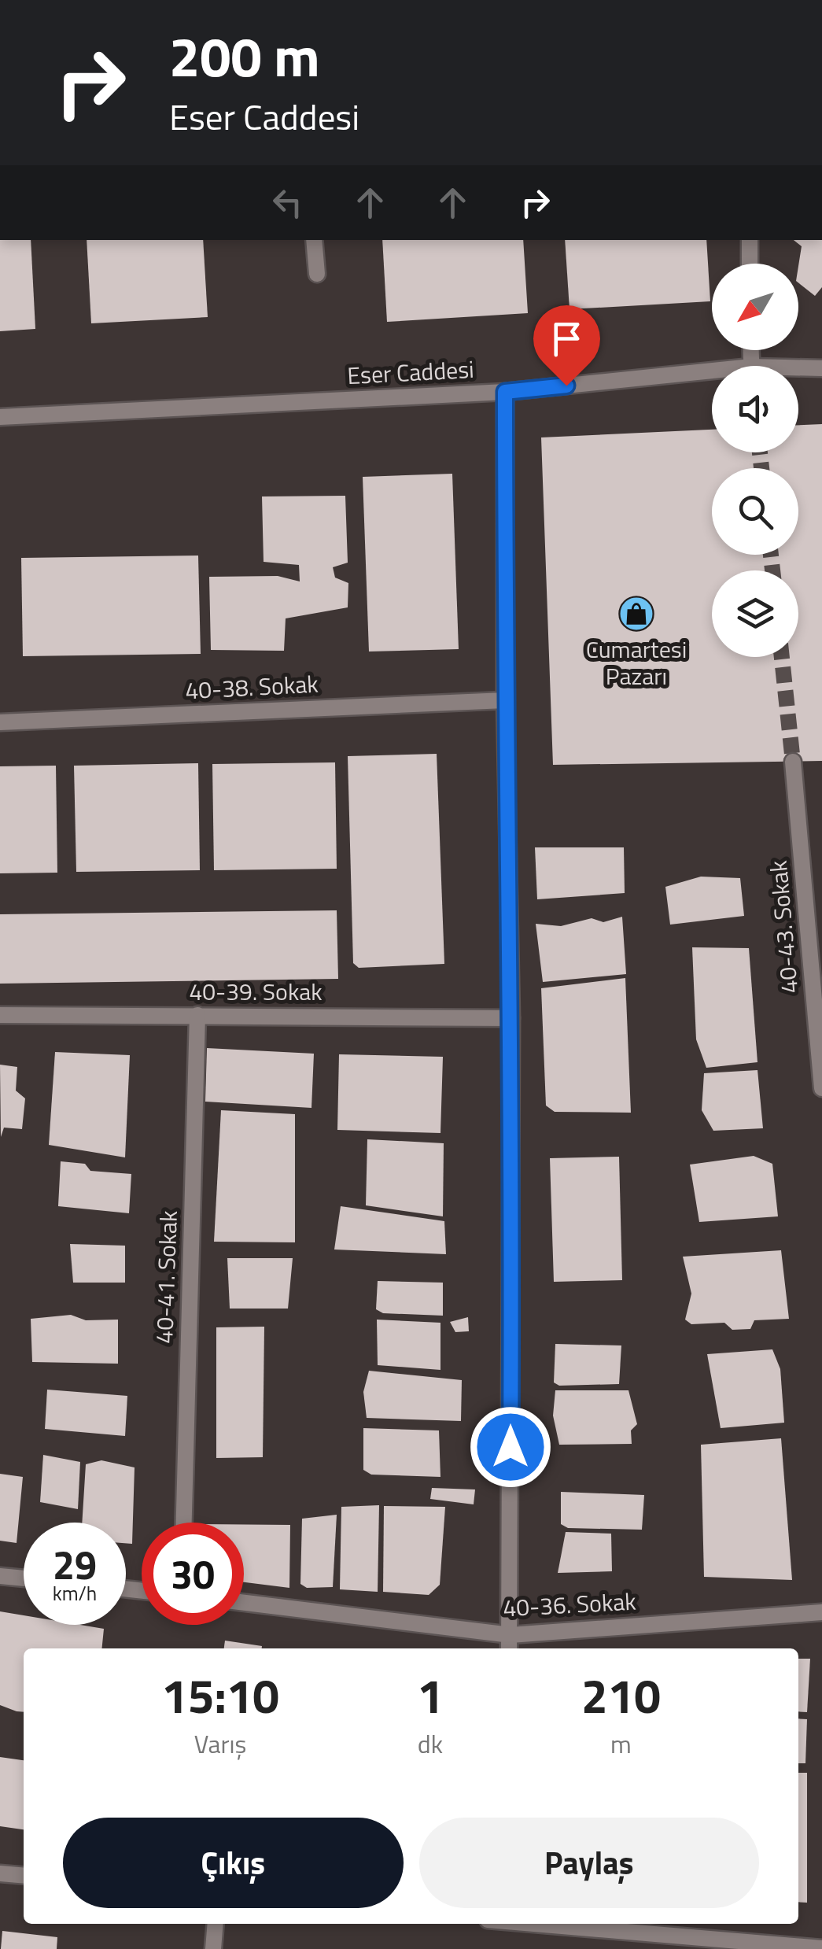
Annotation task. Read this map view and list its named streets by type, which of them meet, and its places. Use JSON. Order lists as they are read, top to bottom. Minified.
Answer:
{"streets":{"street":["Eser Caddesi","40-38. Sokak","40-43. Sokak","40-39. Sokak","40-41. Sokak","40-36. Sokak"]},"crossings":[["40-39. Sokak","40-41. Sokak"]],"places":{"shop":["Cumartesi Pazarı"]},"north":"bottom left","page":{"turn":["200 m","Eser Caddesi"],"speed":"29 km/h","limit":"30","eta":["15:10","Varış","1","dk","210","m"],"buttons":["Çıkış","Paylaş"]}}
